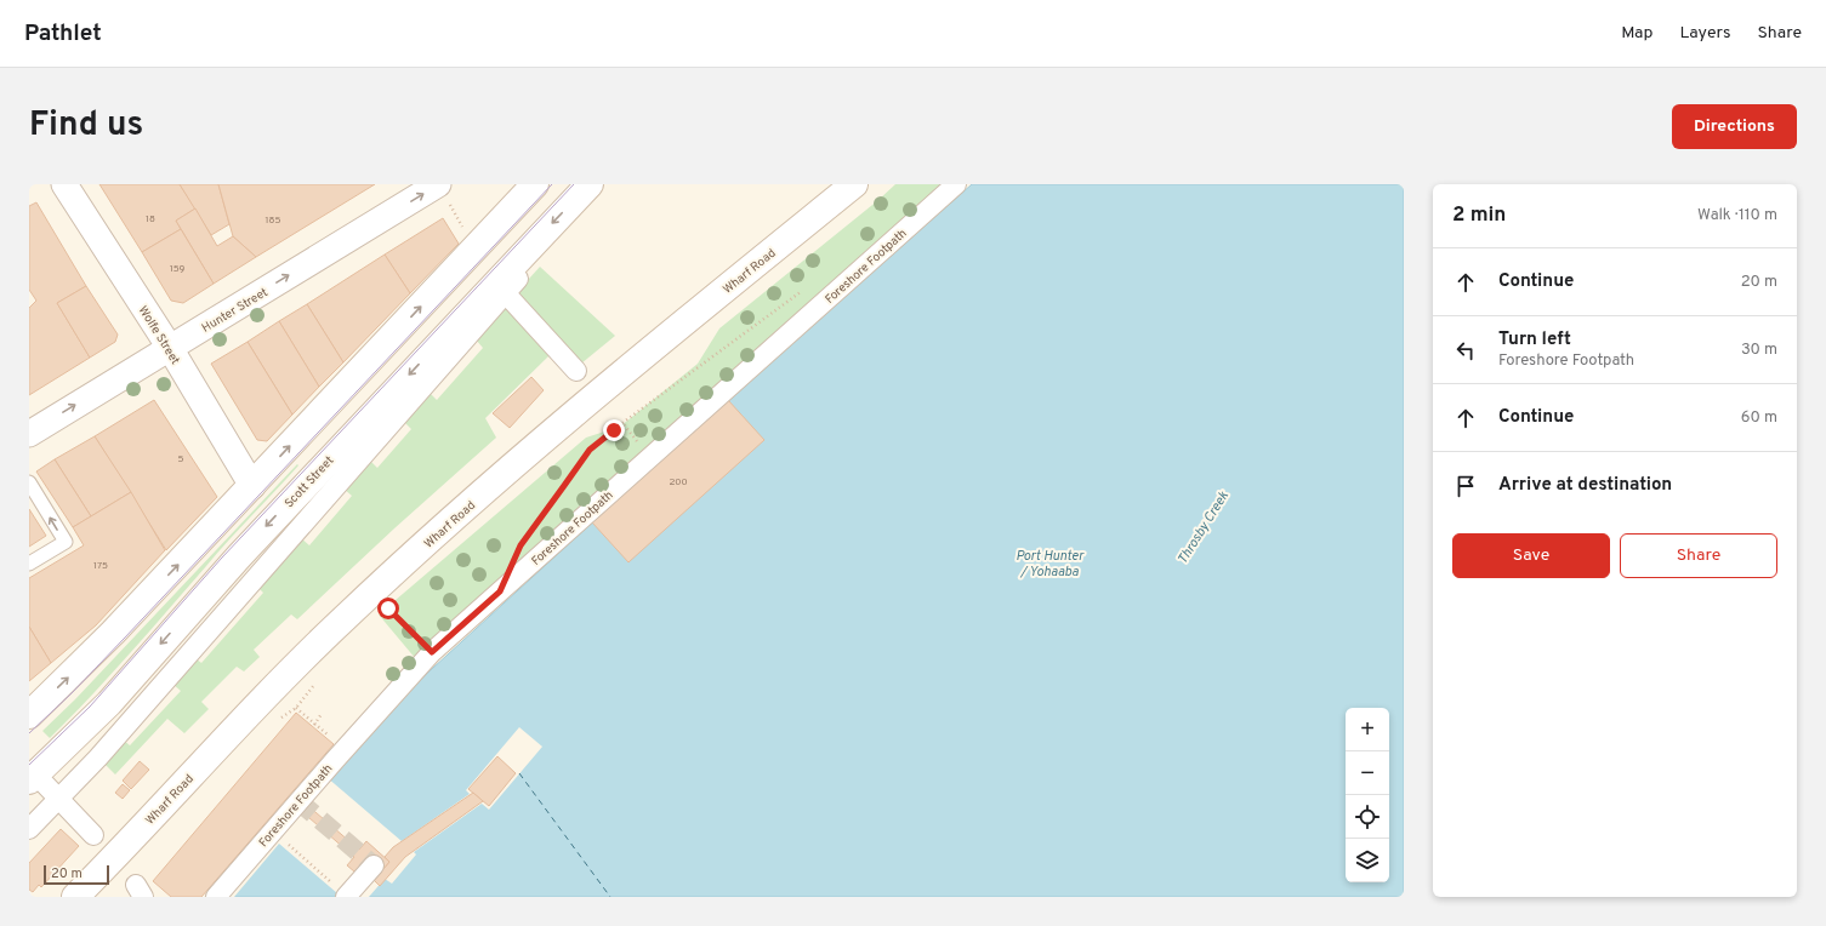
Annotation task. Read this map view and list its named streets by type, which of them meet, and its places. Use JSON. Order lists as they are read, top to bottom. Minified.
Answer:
{"streets":{"main road":["Wharf Road","Scott Street"],"street":["Foreshore Footpath","Hunter Street","Wolfe Street"]},"crossings":[["Hunter Street","Wolfe Street"]],"water":["Throsby Creek","Port Hunter / Yohaaba"],"house_numbers":["18","185","159","5","200","175"],"scale_bar":"20 m","page":{"header":"Pathlet","nav":["Map","Layers","Share"],"title":"Find us","buttons":["Directions",["Save","Share"]],"heading":["2 min","Walk · 110 m"],"list":[["Continue","20 m"],["Turn left","Foreshore Footpath","30 m"],["Continue","60 m"],"Arrive at destination"],"map_buttons":["+","−"],"scale":"20 m"}}
